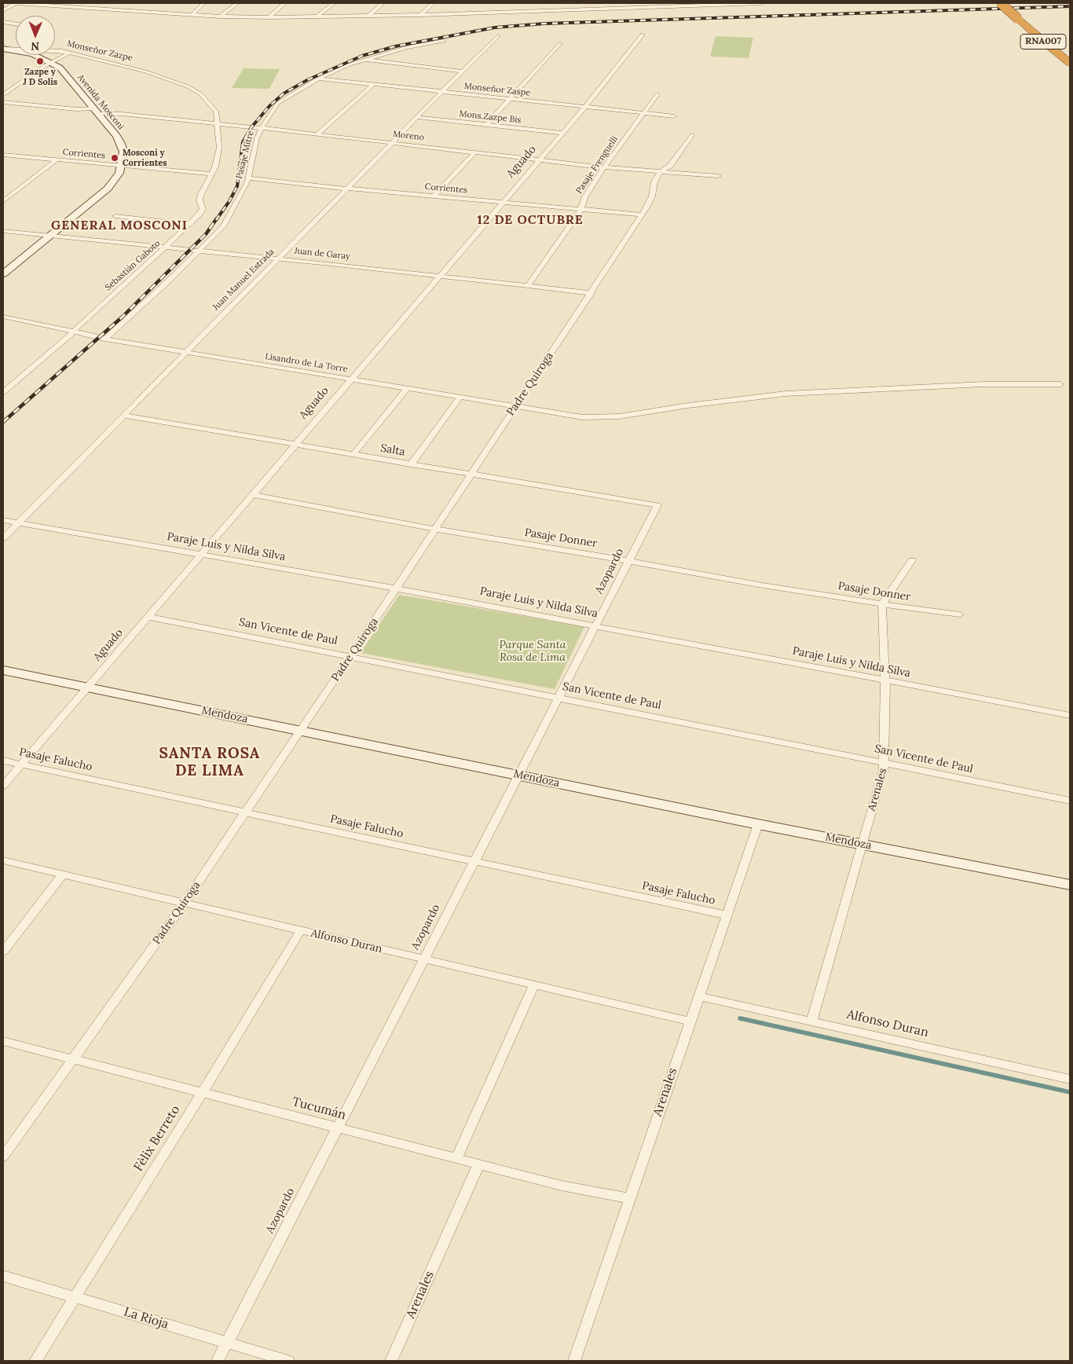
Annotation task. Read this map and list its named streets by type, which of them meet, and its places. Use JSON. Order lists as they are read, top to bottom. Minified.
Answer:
{"streets":{"highway":["RNA007"],"street":["Monseñor Zazpe","Monseñor Zaspe","Avenida Mosconi","Mons.Zazpe Bis","Moreno","Corrientes","Pasaje Mitre","Aguado","Pasaje Frenguelli","Juan de Garay","Sebastián Gaboto","Juan Manuel Estrada","Lisandro de La Torre","Padre Quiroga","Salta","Pasaje Donner","Paraje Luis y Nilda Silva","Azopardo","San Vicente de Paul","Mendoza","Pasaje Falucho","Arenales","Alfonso Duran","Tucumán","Fèlix Berreto","La Rioja"]},"crossings":[["Monseñor Zazpe","Avenida Mosconi"],["Monseñor Zazpe","Sebastián Gaboto"],["Monseñor Zaspe","Pasaje Mitre"],["Monseñor Zaspe","Aguado"],["Monseñor Zaspe","Pasaje Frenguelli"],["Monseñor Zaspe","Juan Manuel Estrada"],["Avenida Mosconi","Moreno"],["Avenida Mosconi","Corrientes"],["Avenida Mosconi","Juan de Garay"],["Mons.Zazpe Bis","Aguado"],["Mons.Zazpe Bis","Juan Manuel Estrada"],["Moreno","Pasaje Mitre"],["Moreno","Aguado"],["Moreno","Pasaje Frenguelli"],["Moreno","Sebastián Gaboto"],["Moreno","Juan Manuel Estrada"],["Moreno","Padre Quiroga"],["Corrientes","Pasaje Mitre"],["Corrientes","Aguado"],["Corrientes","Pasaje Frenguelli"],["Corrientes","Sebastián Gaboto"],["Corrientes","Juan Manuel Estrada"],["Corrientes","Padre Quiroga"],["Pasaje Mitre","Juan de Garay"],["Pasaje Mitre","Lisandro de La Torre"],["Aguado","Juan de Garay"],["Aguado","Lisandro de La Torre"],["Aguado","Salta"],["Aguado","Pasaje Donner"],["Aguado","Paraje Luis y Nilda Silva"],["Aguado","San Vicente de Paul"],["Aguado","Mendoza"],["Aguado","Pasaje Falucho"],["Pasaje Frenguelli","Juan de Garay"],["Juan de Garay","Sebastián Gaboto"],["Juan de Garay","Juan Manuel Estrada"],["Juan de Garay","Padre Quiroga"],["Sebastián Gaboto","Lisandro de La Torre"],["Juan Manuel Estrada","Lisandro de La Torre"],["Juan Manuel Estrada","Salta"],["Juan Manuel Estrada","Paraje Luis y Nilda Silva"],["Lisandro de La Torre","Padre Quiroga"],["Padre Quiroga","Salta"],["Padre Quiroga","Pasaje Donner"],["Padre Quiroga","Paraje Luis y Nilda Silva"],["Padre Quiroga","San Vicente de Paul"],["Padre Quiroga","Mendoza"],["Padre Quiroga","Pasaje Falucho"],["Padre Quiroga","Alfonso Duran"],["Padre Quiroga","Tucumán"],["Salta","Azopardo"],["Pasaje Donner","Azopardo"],["Pasaje Donner","Arenales"],["Paraje Luis y Nilda Silva","Azopardo"],["Paraje Luis y Nilda Silva","Arenales"],["Azopardo","San Vicente de Paul"],["Azopardo","Mendoza"],["Azopardo","Pasaje Falucho"],["Azopardo","Alfonso Duran"],["Azopardo","Tucumán"],["Azopardo","La Rioja"],["San Vicente de Paul","Arenales"],["Mendoza","Arenales"],["Pasaje Falucho","Arenales"],["Arenales","Alfonso Duran"],["Arenales","Tucumán"],["Alfonso Duran","Fèlix Berreto"],["Tucumán","Fèlix Berreto"],["Fèlix Berreto","La Rioja"]],"districts":["12 DE OCTUBRE","GENERAL MOSCONI","SANTA ROSA DE LIMA"],"parks":["Parque Santa Rosa de Lima"],"places":["Zazpe y J D Solis","Mosconi y Corrientes"],"north":"bottom"}
